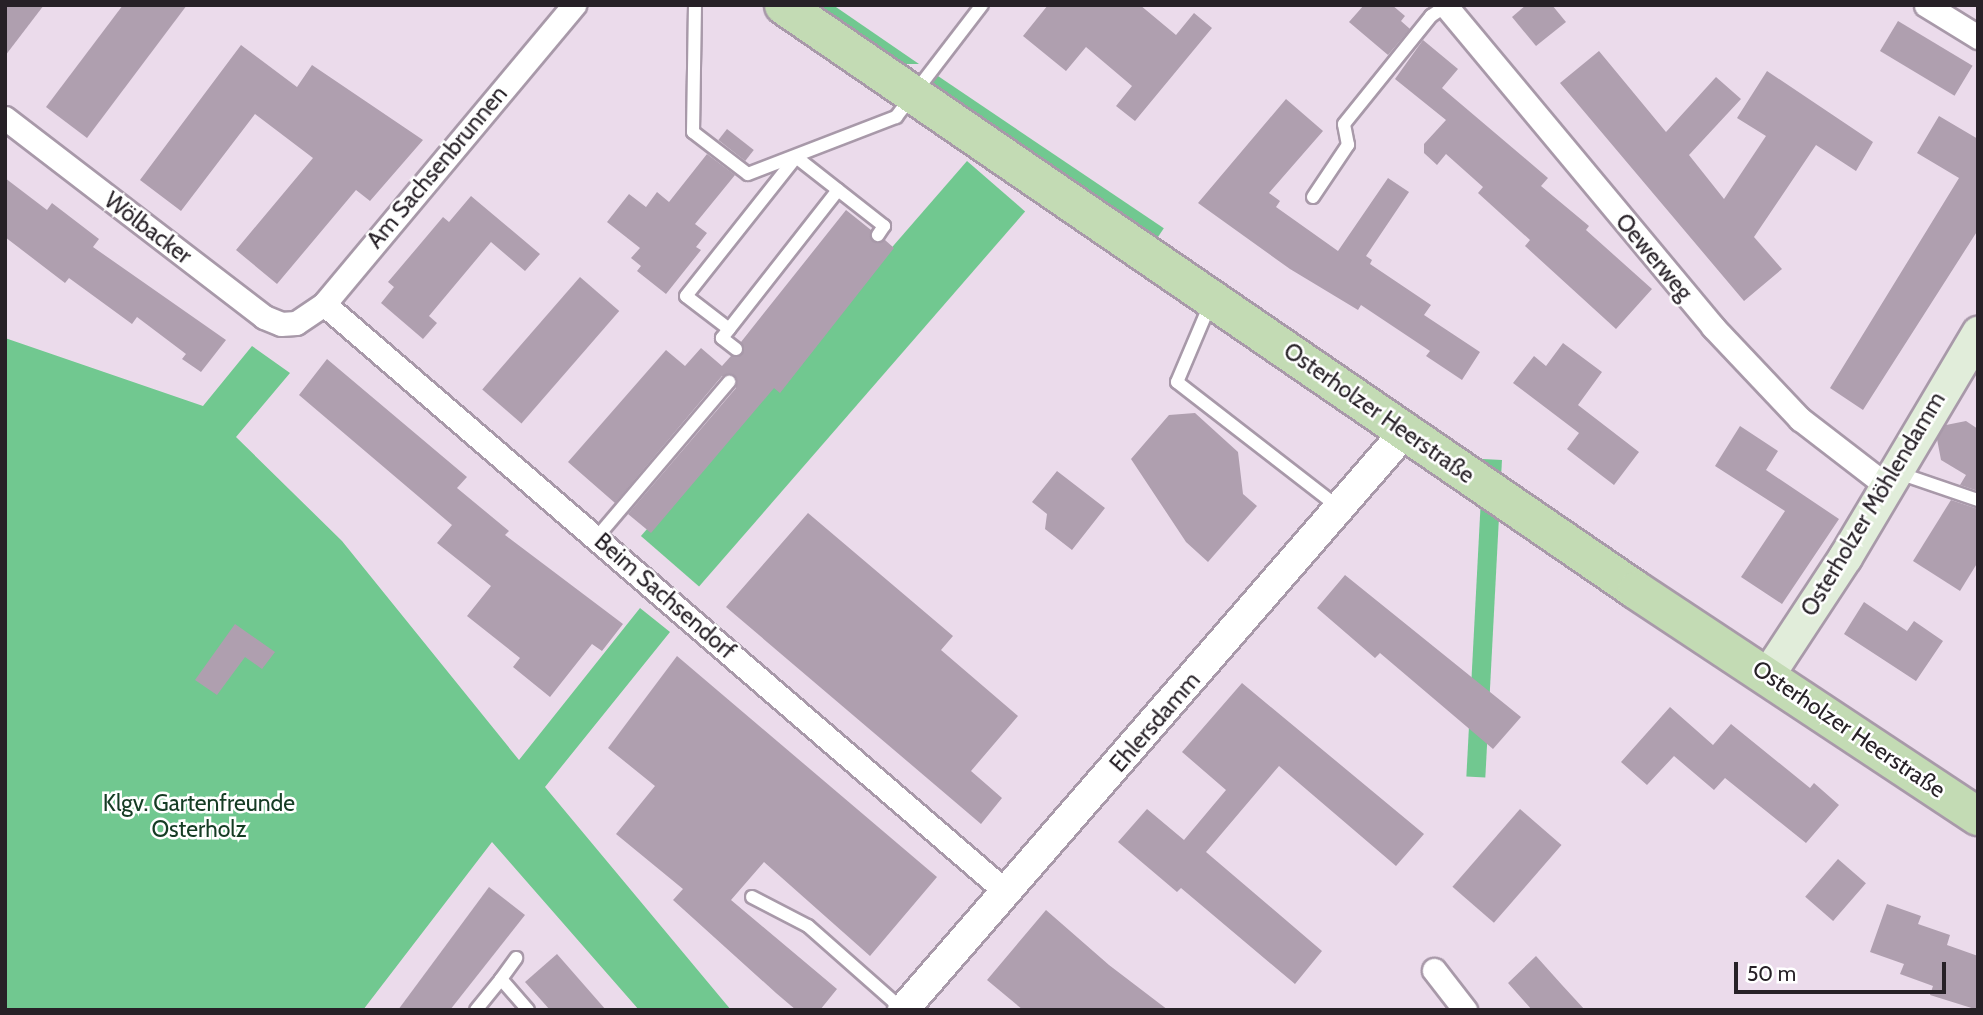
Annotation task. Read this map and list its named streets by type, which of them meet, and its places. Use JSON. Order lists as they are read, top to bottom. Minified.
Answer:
{"streets":{"main road":["Osterholzer Heerstraße","Osterholzer Möhlendamm"],"street":["Am Sachsenbrunnen","Wölbacker","Oewerweg","Beim Sachsendorf","Ehlersdamm"]},"crossings":[["Am Sachsenbrunnen","Wölbacker"],["Am Sachsenbrunnen","Beim Sachsendorf"],["Oewerweg","Osterholzer Möhlendamm"],["Osterholzer Heerstraße","Osterholzer Möhlendamm"],["Osterholzer Heerstraße","Ehlersdamm"],["Beim Sachsendorf","Ehlersdamm"]],"parks":["Klgv. Gartenfreunde Osterholz"],"scale_bar":"50 m"}
